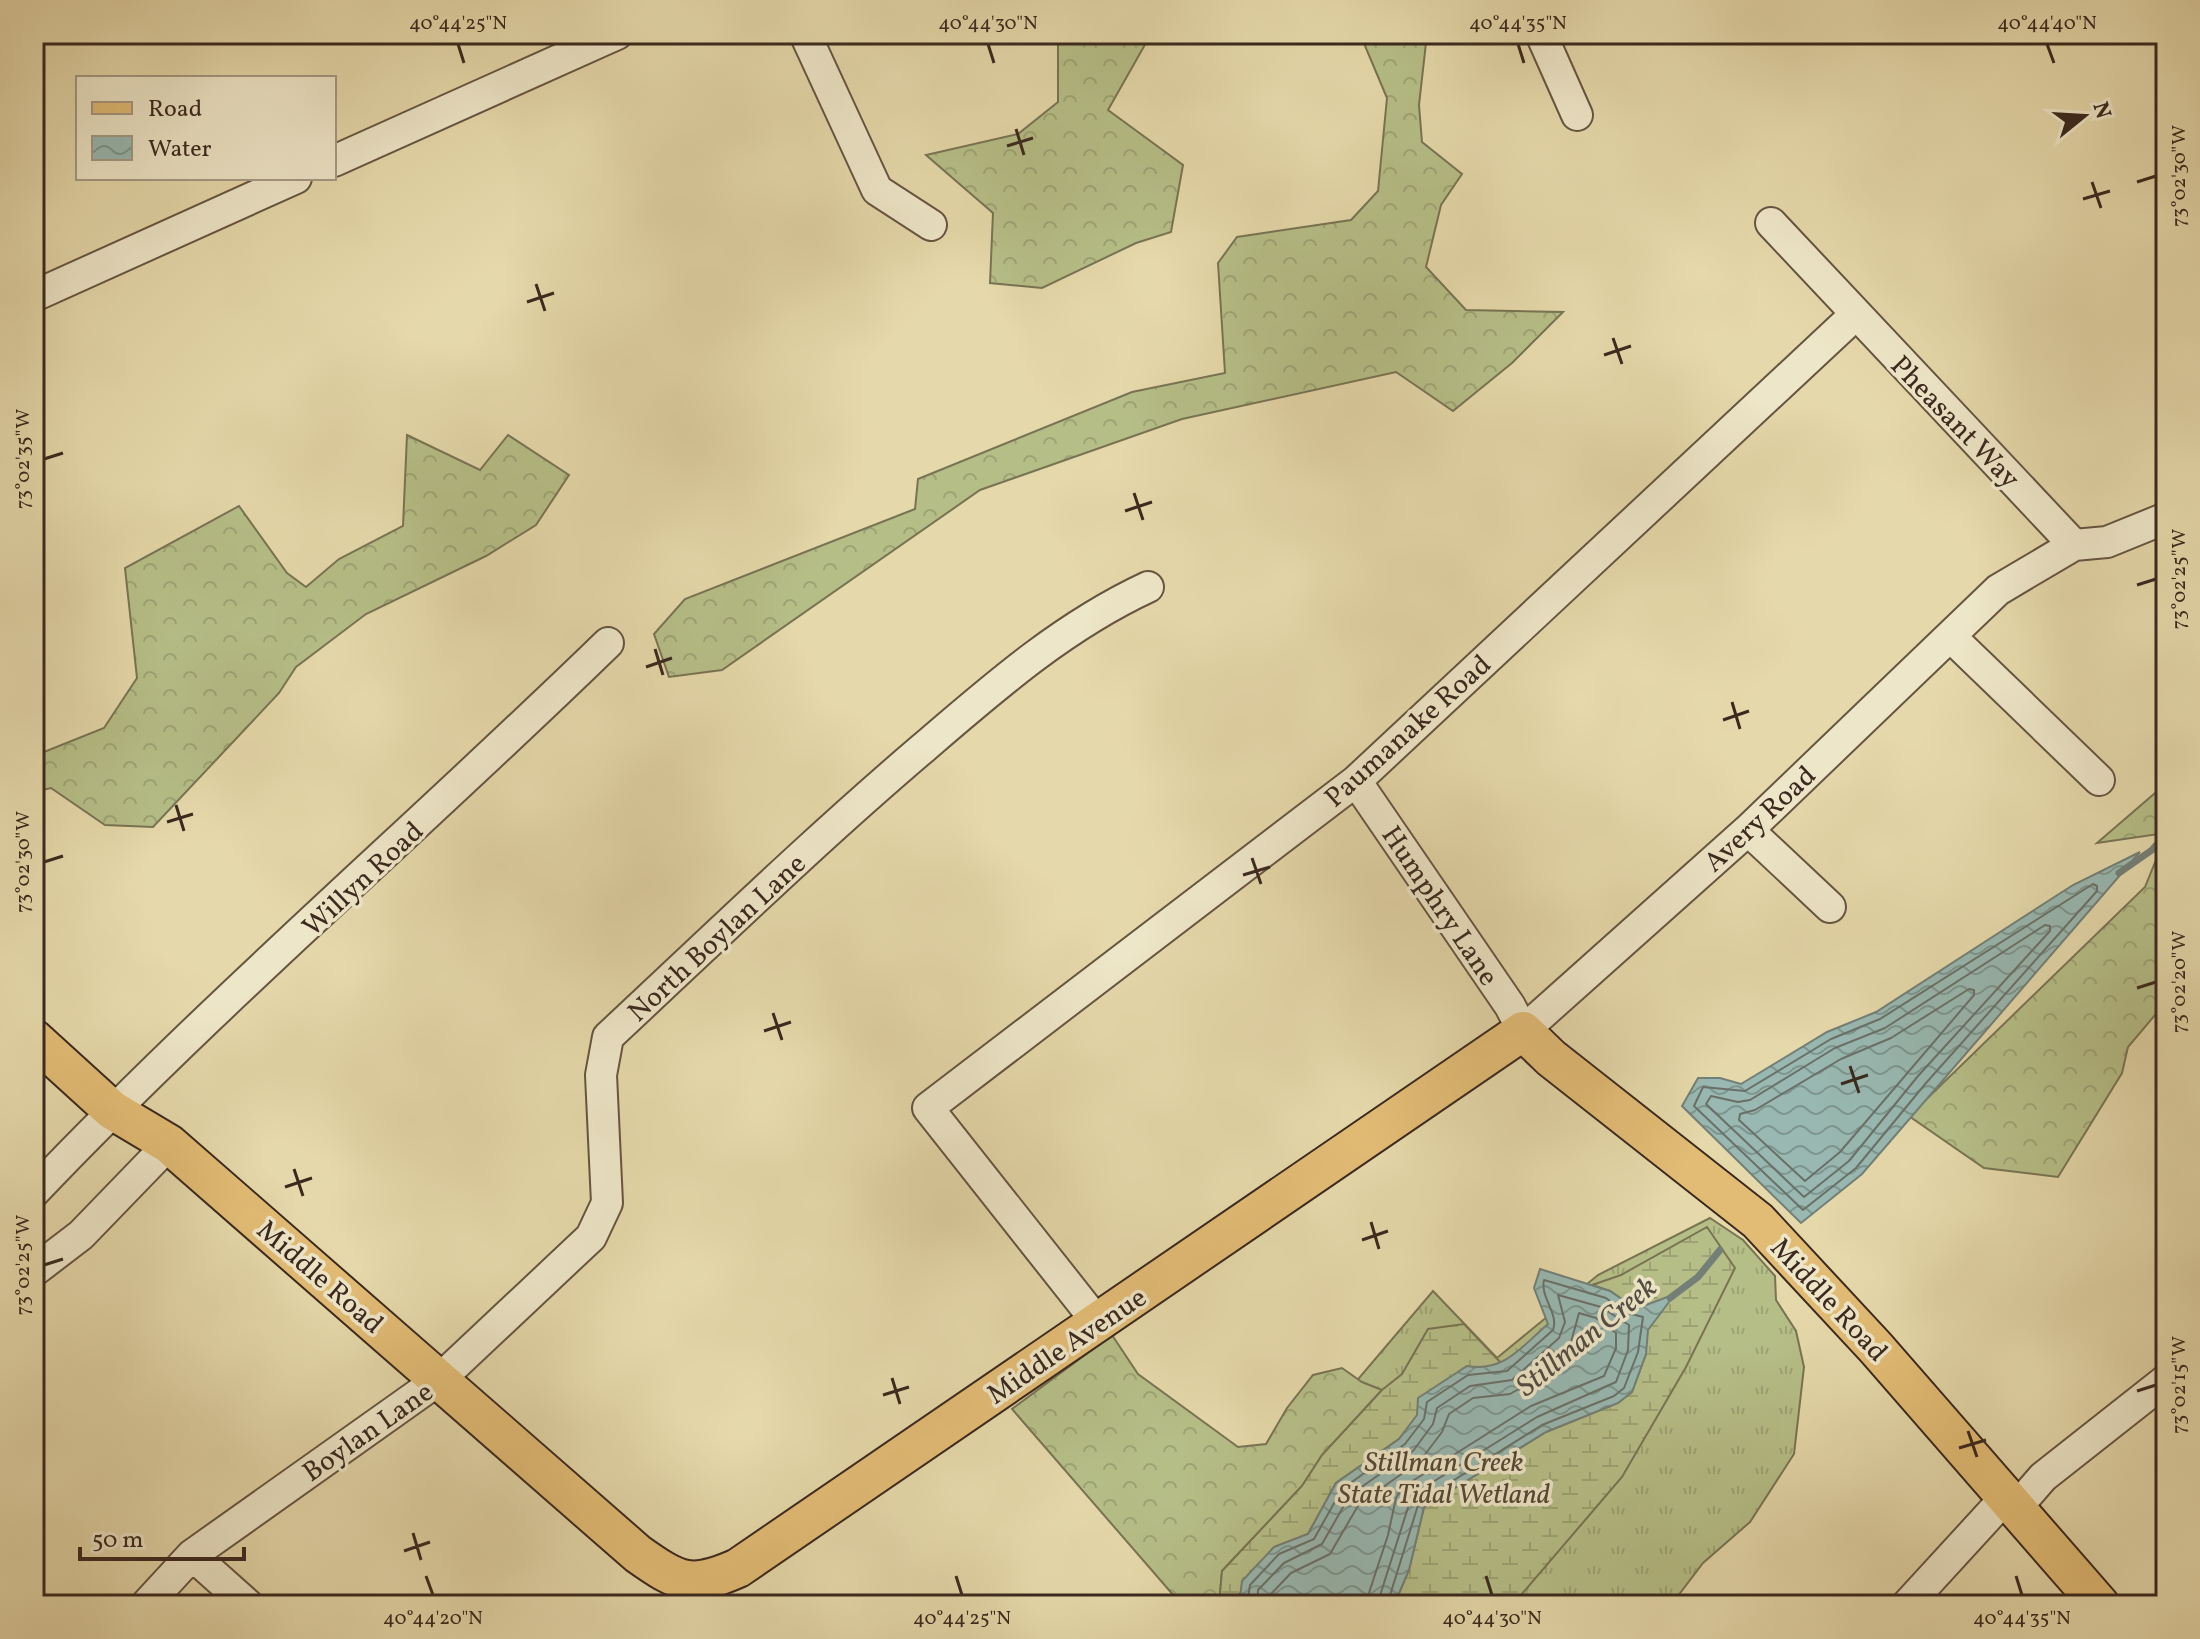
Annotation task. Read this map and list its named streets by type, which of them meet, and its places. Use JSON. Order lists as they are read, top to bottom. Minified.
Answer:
{"streets":{"main road":["Middle Road","Middle Avenue"],"street":["Pheasant Way","Paumanake Road","Avery Road","Willyn Road","Humphry Lane","North Boylan Lane","Boylan Lane"]},"crossings":[["Pheasant Way","Paumanake Road"],["Pheasant Way","Avery Road"],["Paumanake Road","Humphry Lane"],["Paumanake Road","Middle Avenue"],["Avery Road","Humphry Lane"],["Avery Road","Middle Road"],["Avery Road","Middle Avenue"],["Willyn Road","Middle Road"],["Humphry Lane","Middle Road"],["Humphry Lane","Middle Avenue"],["North Boylan Lane","Middle Road"],["North Boylan Lane","Boylan Lane"],["Middle Road","Middle Avenue"],["Middle Road","Boylan Lane"]],"water":["Stillman Creek"],"parks":["Stillman Creek State Tidal Wetland"],"legend":["Road","Water"],"scale_bar":"50 m","north":"right","coordinates":["40°44'25\"N","40°44'30\"N","40°44'35\"N","40°44'40\"N","73°02'30\"W","73°02'35\"W","73°02'25\"W","73°02'20\"W","73°02'15\"W","40°44'20\"N"]}
